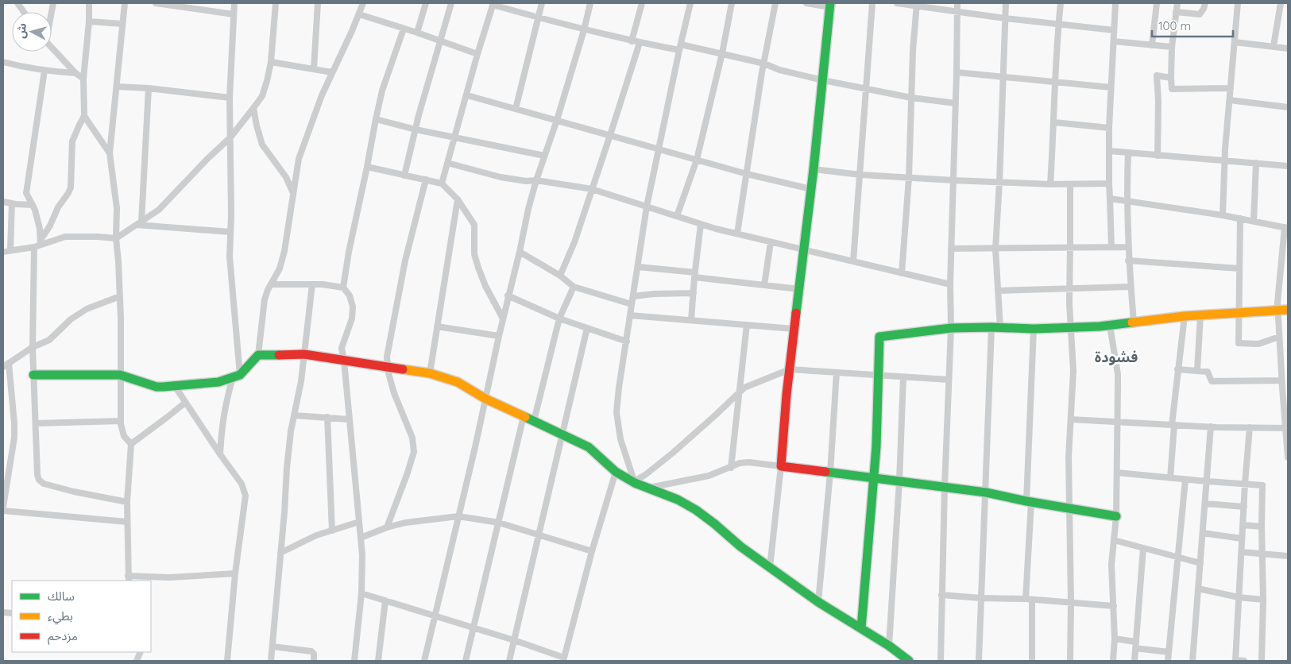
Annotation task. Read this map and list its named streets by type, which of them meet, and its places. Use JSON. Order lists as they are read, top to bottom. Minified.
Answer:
{"districts":["فشودة"],"legend":["سالك","بطيء","مزدحم"],"scale_bar":"100 m","north":"left"}
